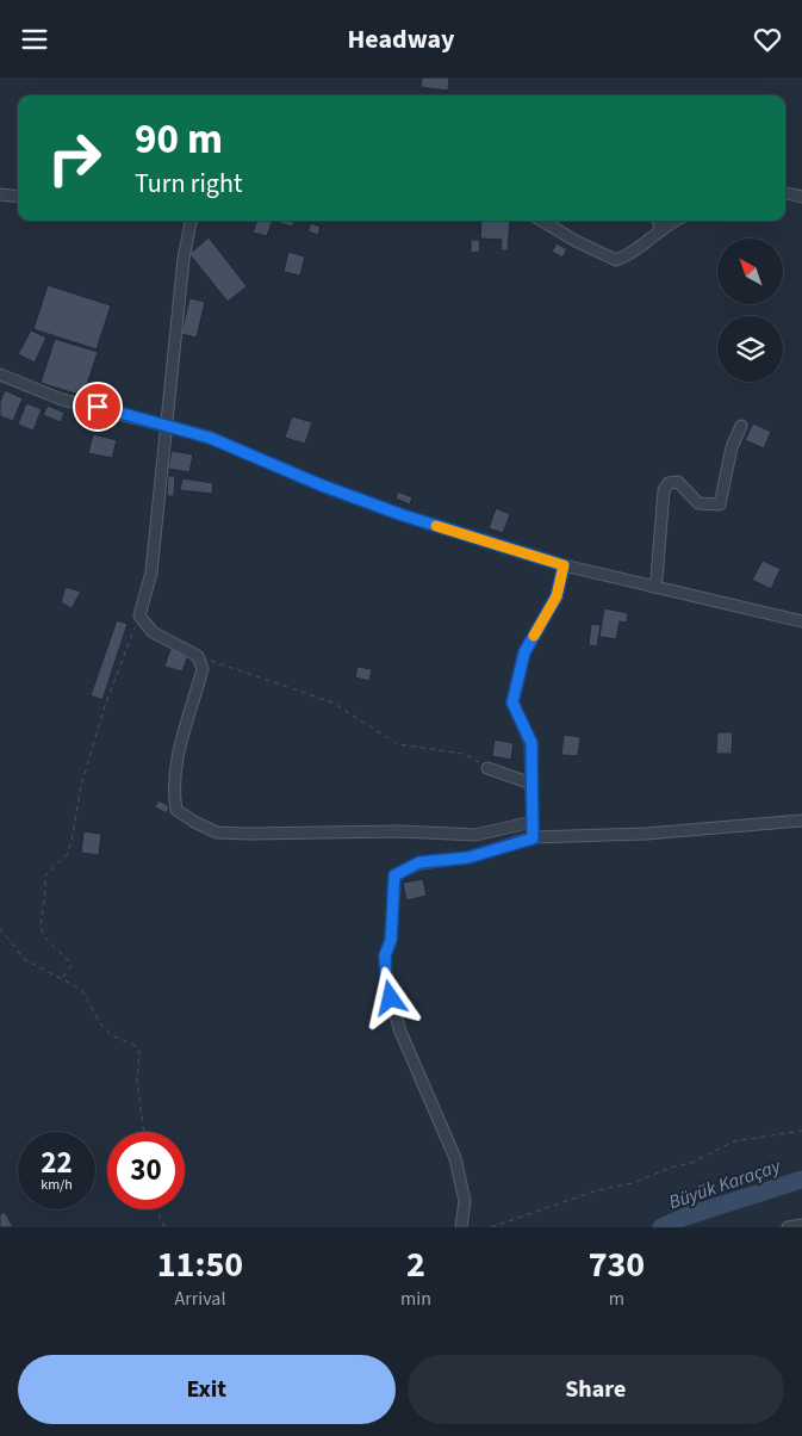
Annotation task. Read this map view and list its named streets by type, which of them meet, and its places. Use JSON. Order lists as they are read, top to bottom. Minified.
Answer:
{"water":["Büyük Karaçay"],"north":"top left","page":{"header":"Headway","turn":["90 m","Turn right"],"speed":"22 km/h","limit":"30","eta":["11:50","Arrival","2","min","730","m"],"buttons":["Exit","Share"]}}
